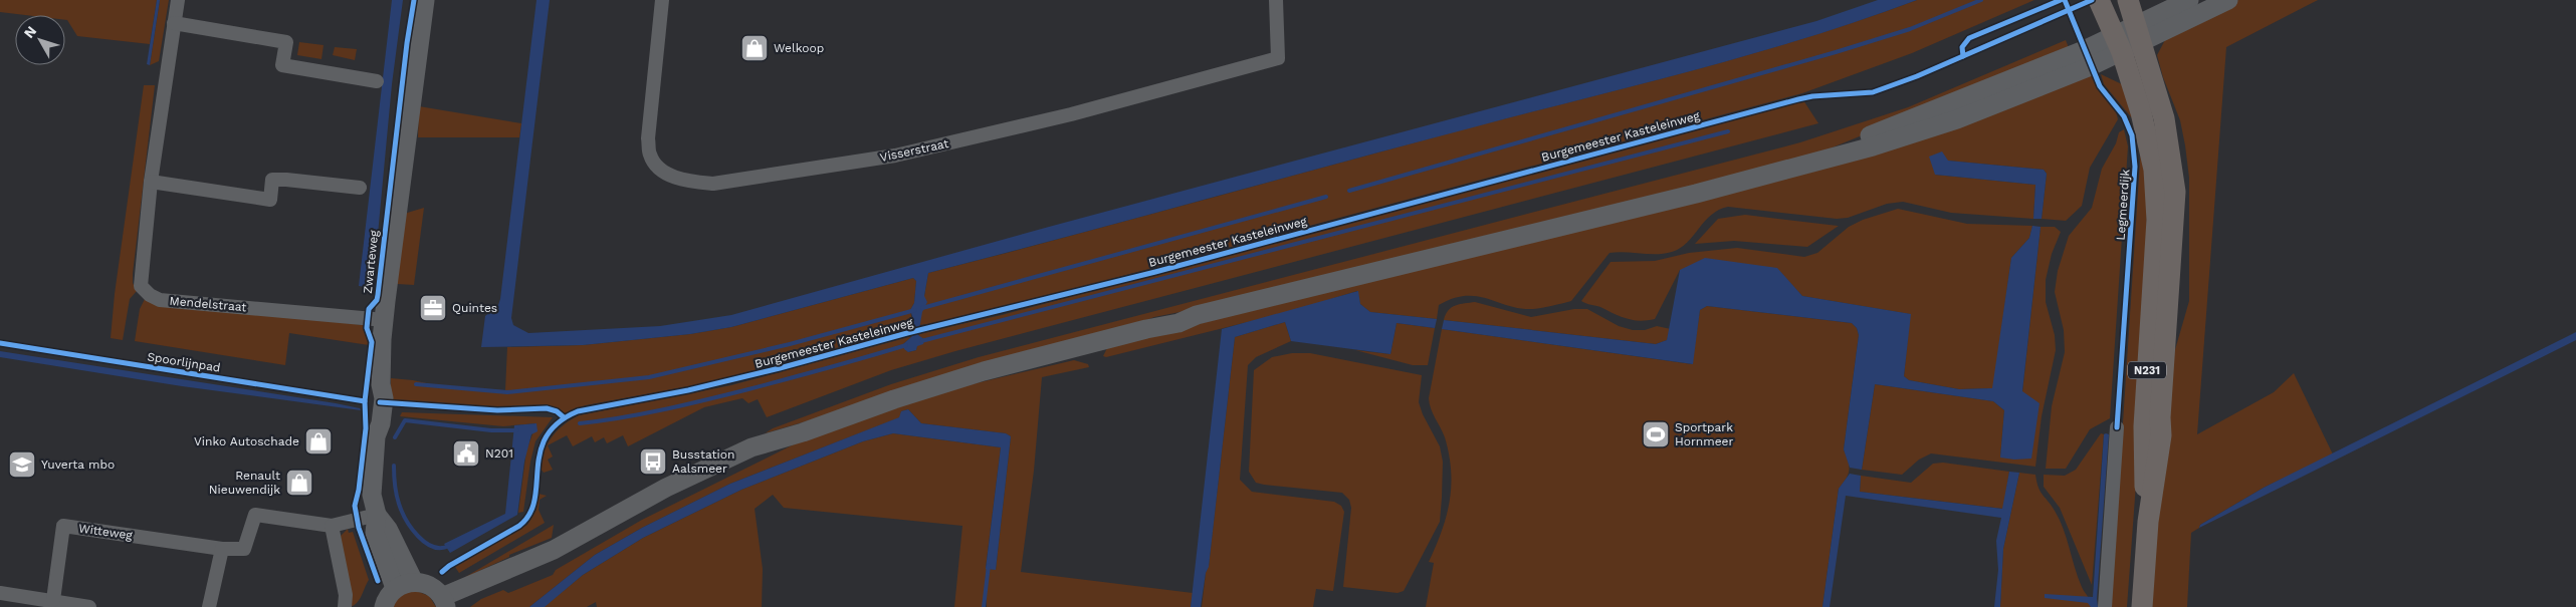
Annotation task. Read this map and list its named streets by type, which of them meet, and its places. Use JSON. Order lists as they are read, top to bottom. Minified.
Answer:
{"streets":{"main road":["Zwarteweg","N231"],"street":["Visserstraat","Mendelstraat","Witteweg"],"cycle path":["Burgemeester Kasteleinweg","Legmeerdijk","Spoorlijnpad"]},"crossings":[["Zwarteweg","Mendelstraat"],["Zwarteweg","Witteweg"]],"places":{"shop":["Welkoop","Vinko Autoschade","Renault Nieuwendijk"],"office":["Quintes"],"sports":["Sportpark Hornmeer"],"public building":["N201"],"bus stop":["Busstation Aalsmeer"],"school or university":["Yuverta mbo"]},"north":"top left"}
